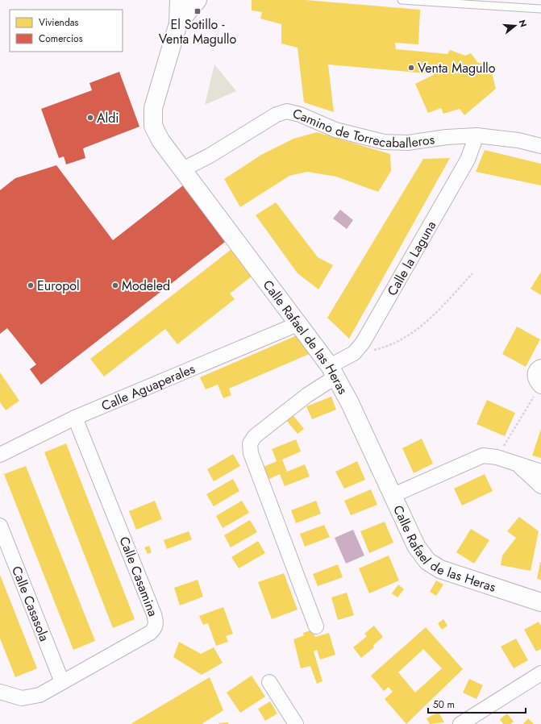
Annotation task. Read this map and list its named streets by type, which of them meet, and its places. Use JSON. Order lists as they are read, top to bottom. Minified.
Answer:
{"streets":{"street":["Camino de Torrecaballeros","Calle la Laguna","Calle Rafael de las Heras","Calle Aguaperales","Calle Casamina","Calle Casasola"]},"crossings":[["Camino de Torrecaballeros","Calle la Laguna"],["Camino de Torrecaballeros","Calle Rafael de las Heras"],["Calle la Laguna","Calle Rafael de las Heras"],["Calle Rafael de las Heras","Calle Aguaperales"],["Calle Aguaperales","Calle Casamina"],["Calle Casamina","Calle Casasola"]],"places":{"transit":["El Sotillo - Venta Magullo"],"other":["Venta Magullo","Aldi","Europol","Modeled"]},"legend":["Viviendas","Comercios"],"scale_bar":"50 m","north":"right"}
